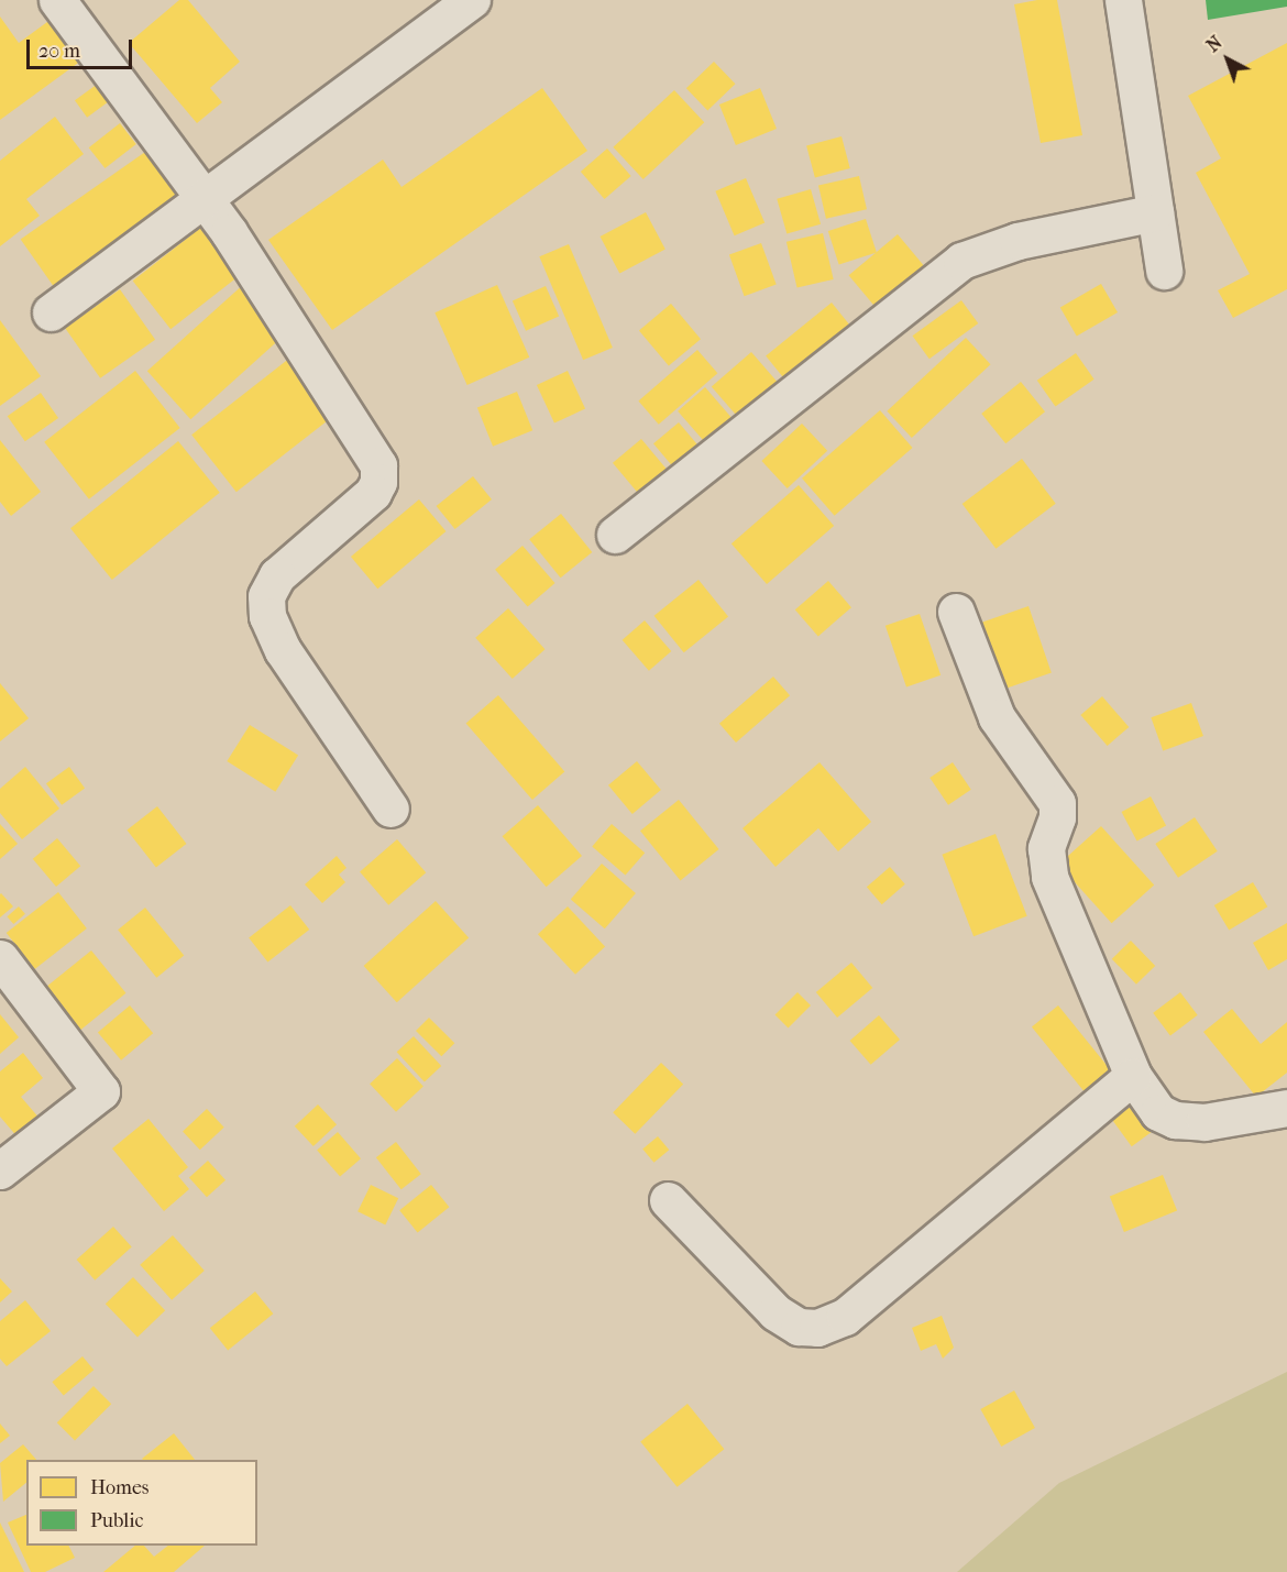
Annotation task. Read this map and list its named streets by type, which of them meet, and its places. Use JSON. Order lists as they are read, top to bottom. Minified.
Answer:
{"legend":["Homes","Public"],"scale_bar":"20 m","north":"top left"}
